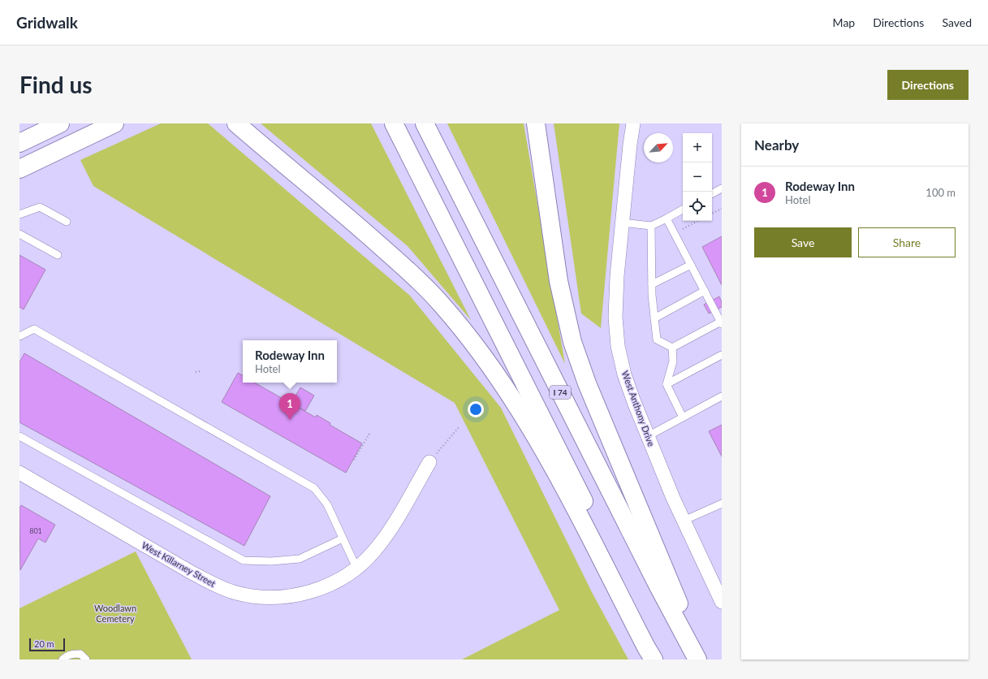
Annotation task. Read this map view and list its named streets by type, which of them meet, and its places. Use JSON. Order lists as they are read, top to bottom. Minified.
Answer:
{"streets":{"main road":["I 74"],"street":["West Anthony Drive","West Killarney Street"]},"parks":["Woodlawn Cemetery"],"house_numbers":["801"],"scale_bar":"20 m","north":"top right","page":{"header":"Gridwalk","nav":["Map","Directions","Saved"],"buttons":["Directions",["Save","Share"]],"title":"Find us","heading":"Nearby","map_buttons":["+","−"],"list":[{"mark":"1","name":"Rodeway Inn","note":"Hotel","value":"100 m"}],"popup":["Rodeway Inn","Hotel"],"pins":"1","scale":"20 m"}}
